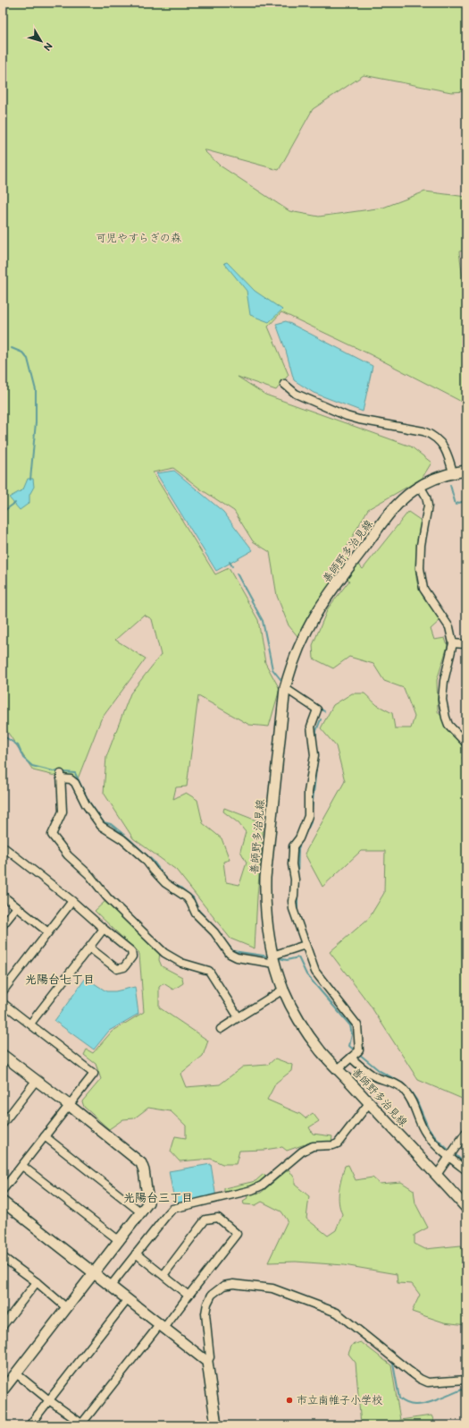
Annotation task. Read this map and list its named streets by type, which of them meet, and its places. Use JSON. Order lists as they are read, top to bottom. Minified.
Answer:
{"streets":{"main road":["善師野多治見線"]},"districts":["光陽台七丁目","光陽台三丁目"],"parks":["可児やすらぎの森"],"places":["市立南帷子小学校"],"north":"bottom right"}
